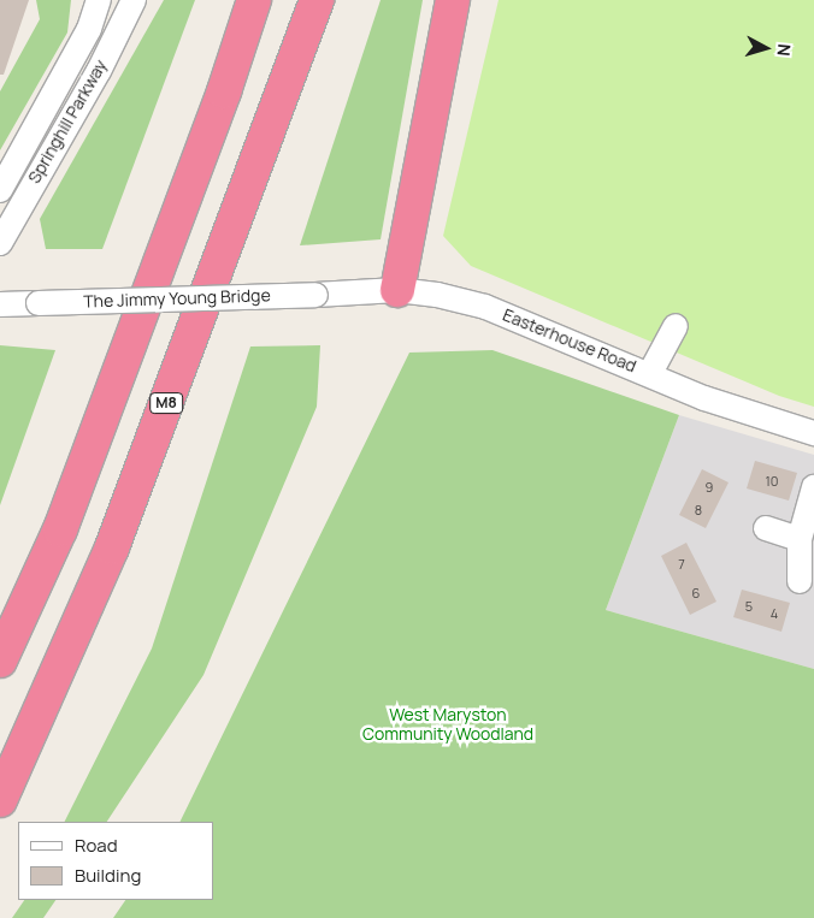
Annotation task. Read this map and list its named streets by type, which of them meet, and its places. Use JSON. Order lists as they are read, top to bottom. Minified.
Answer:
{"streets":{"highway":["M8"],"street":["Springhill Parkway","The Jimmy Young Bridge","Easterhouse Road"]},"crossings":[["The Jimmy Young Bridge","Easterhouse Road"]],"parks":["West Maryston Community Woodland"],"house_numbers":["10","9","8","7","6","5","4"],"legend":["Road","Building"],"north":"right"}
